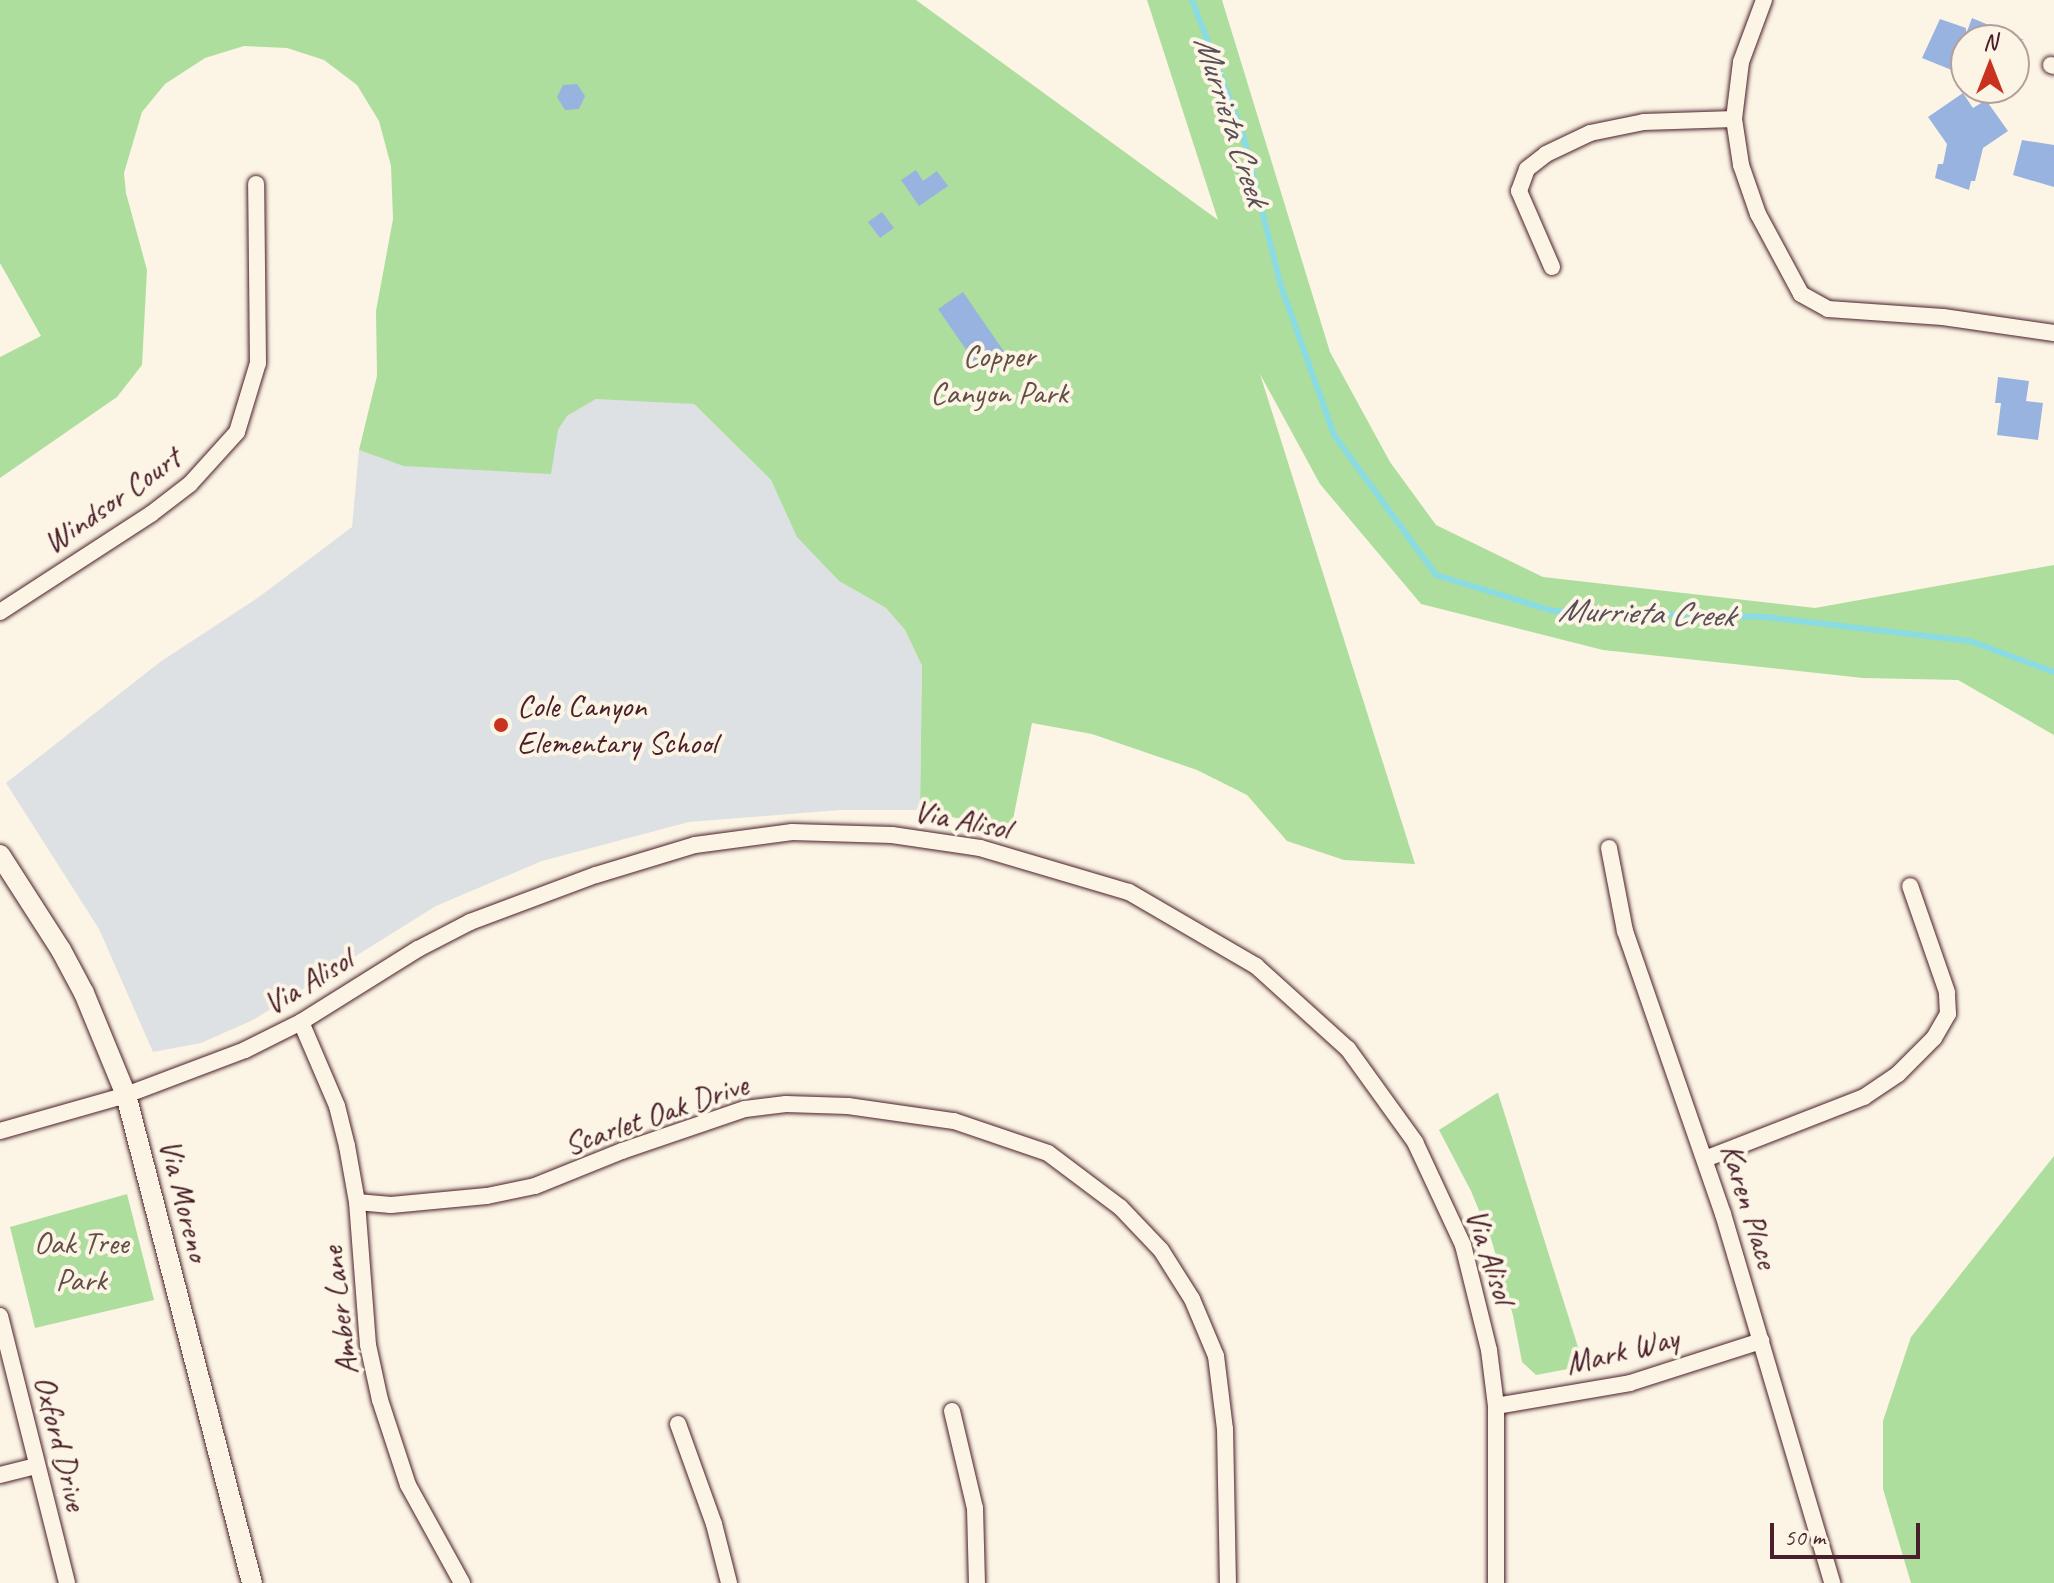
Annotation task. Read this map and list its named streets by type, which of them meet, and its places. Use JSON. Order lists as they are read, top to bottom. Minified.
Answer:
{"streets":{"street":["Windsor Court","Via Alisol","Scarlet Oak Drive","Via Moreno","Karen Place","Amber Lane","Mark Way","Oxford Drive"]},"crossings":[["Via Alisol","Via Moreno"],["Via Alisol","Amber Lane"],["Via Alisol","Mark Way"],["Scarlet Oak Drive","Amber Lane"],["Karen Place","Mark Way"]],"water":["Murrieta Creek"],"parks":["Copper Canyon Park","Oak Tree Park"],"places":["Cole Canyon Elementary School"],"scale_bar":"50 m","north":"top"}
